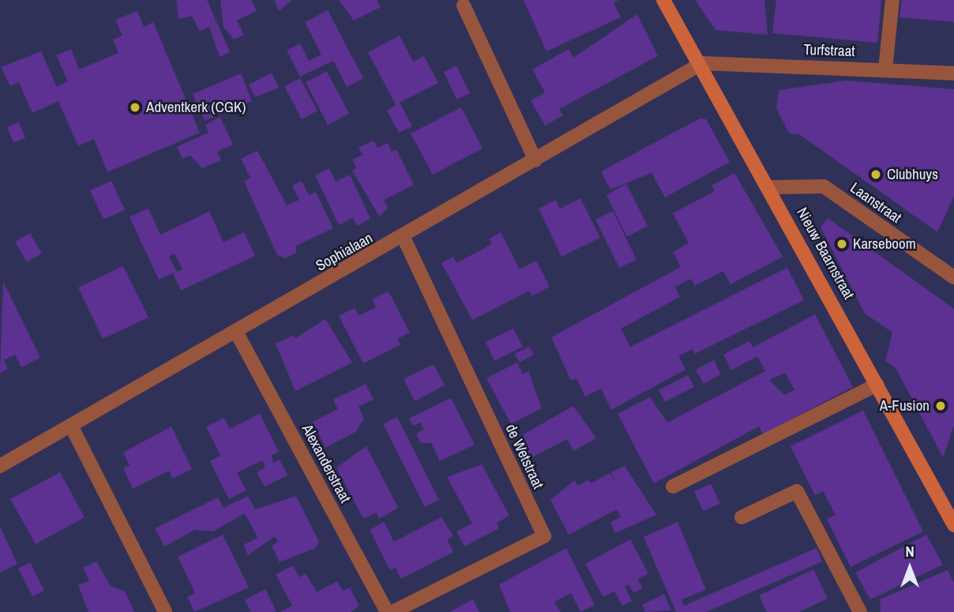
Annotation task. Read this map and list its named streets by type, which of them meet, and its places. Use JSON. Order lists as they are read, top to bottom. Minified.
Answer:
{"streets":{"street":["Turfstraat","Laanstraat","Sophialaan","Nieuw Baarnstraat","de Wetstraat","Alexanderstraat"]},"crossings":[["Turfstraat","Sophialaan"],["Turfstraat","Nieuw Baarnstraat"],["Laanstraat","Nieuw Baarnstraat"],["Sophialaan","Nieuw Baarnstraat"],["Sophialaan","de Wetstraat"],["Sophialaan","Alexanderstraat"]],"places":["Adventkerk (CGK)","Clubhuys","Karseboom","A-Fusion"],"north":"top"}
